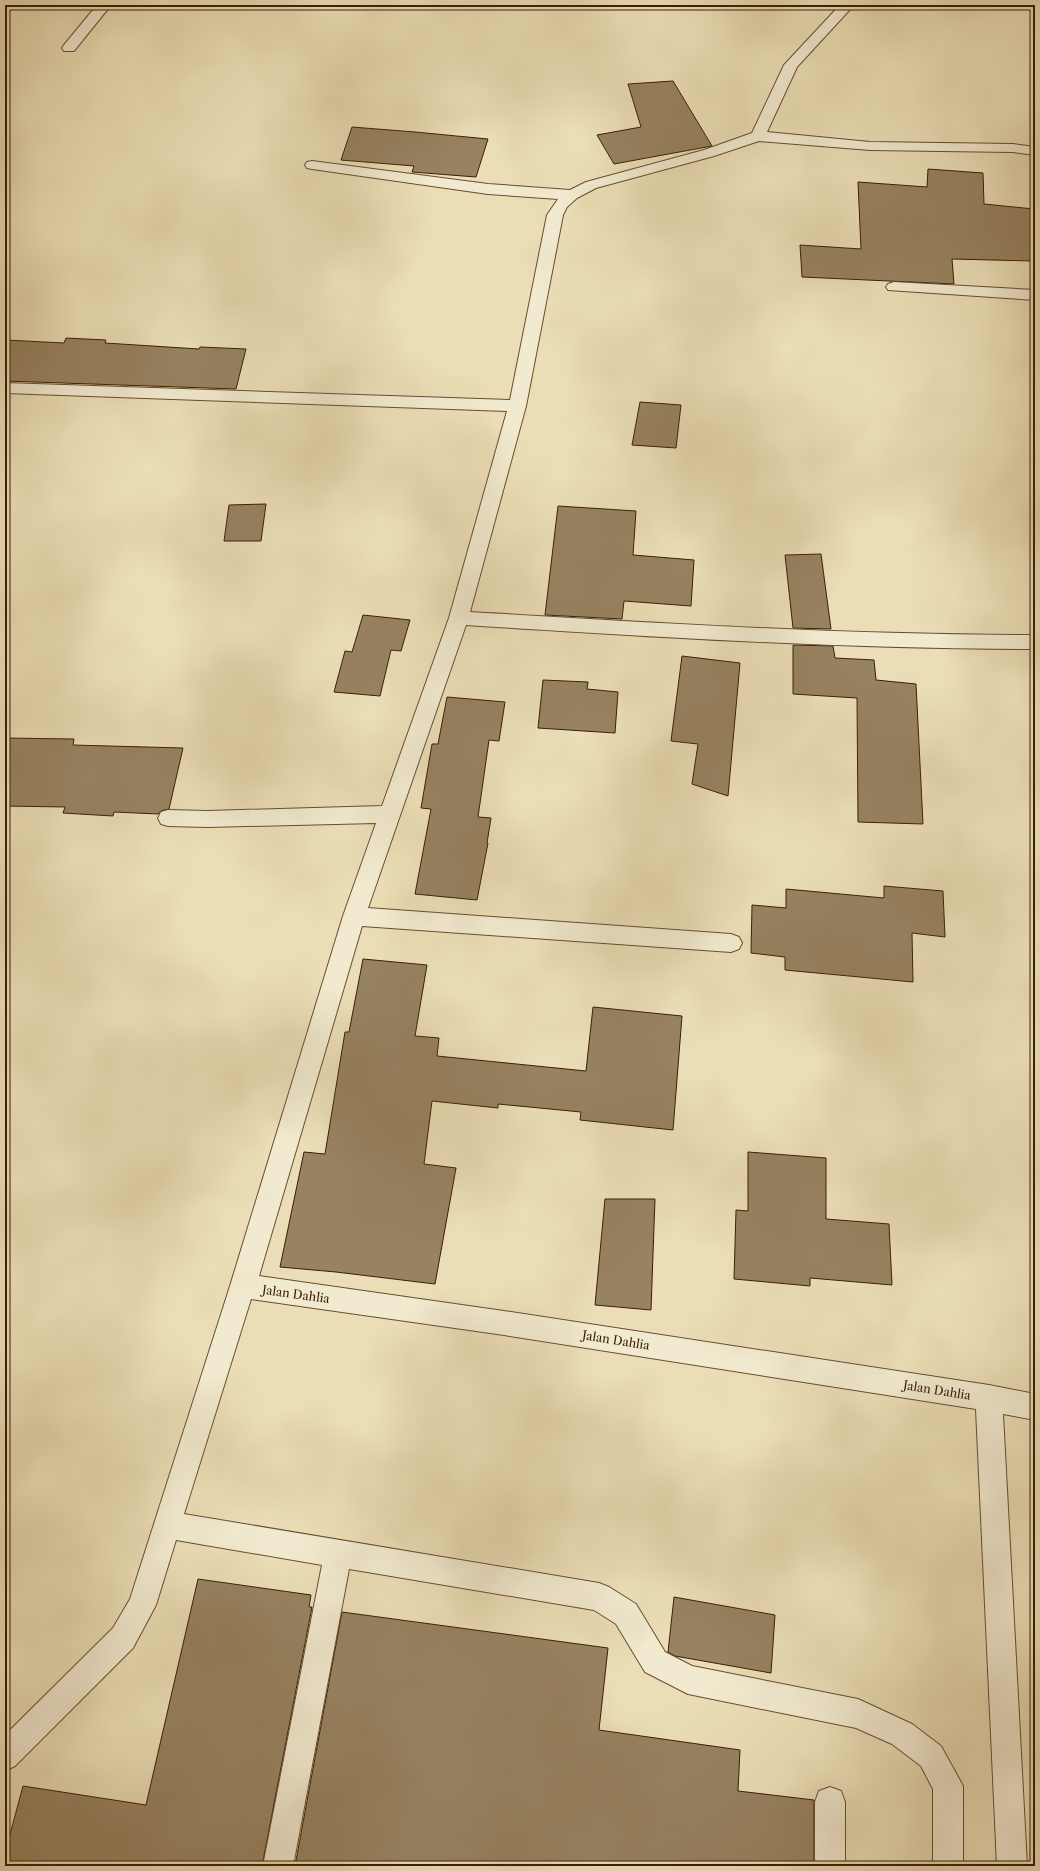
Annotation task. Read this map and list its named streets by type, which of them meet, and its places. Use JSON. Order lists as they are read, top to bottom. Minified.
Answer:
{"streets":{"street":["Jalan Dahlia"]}}
